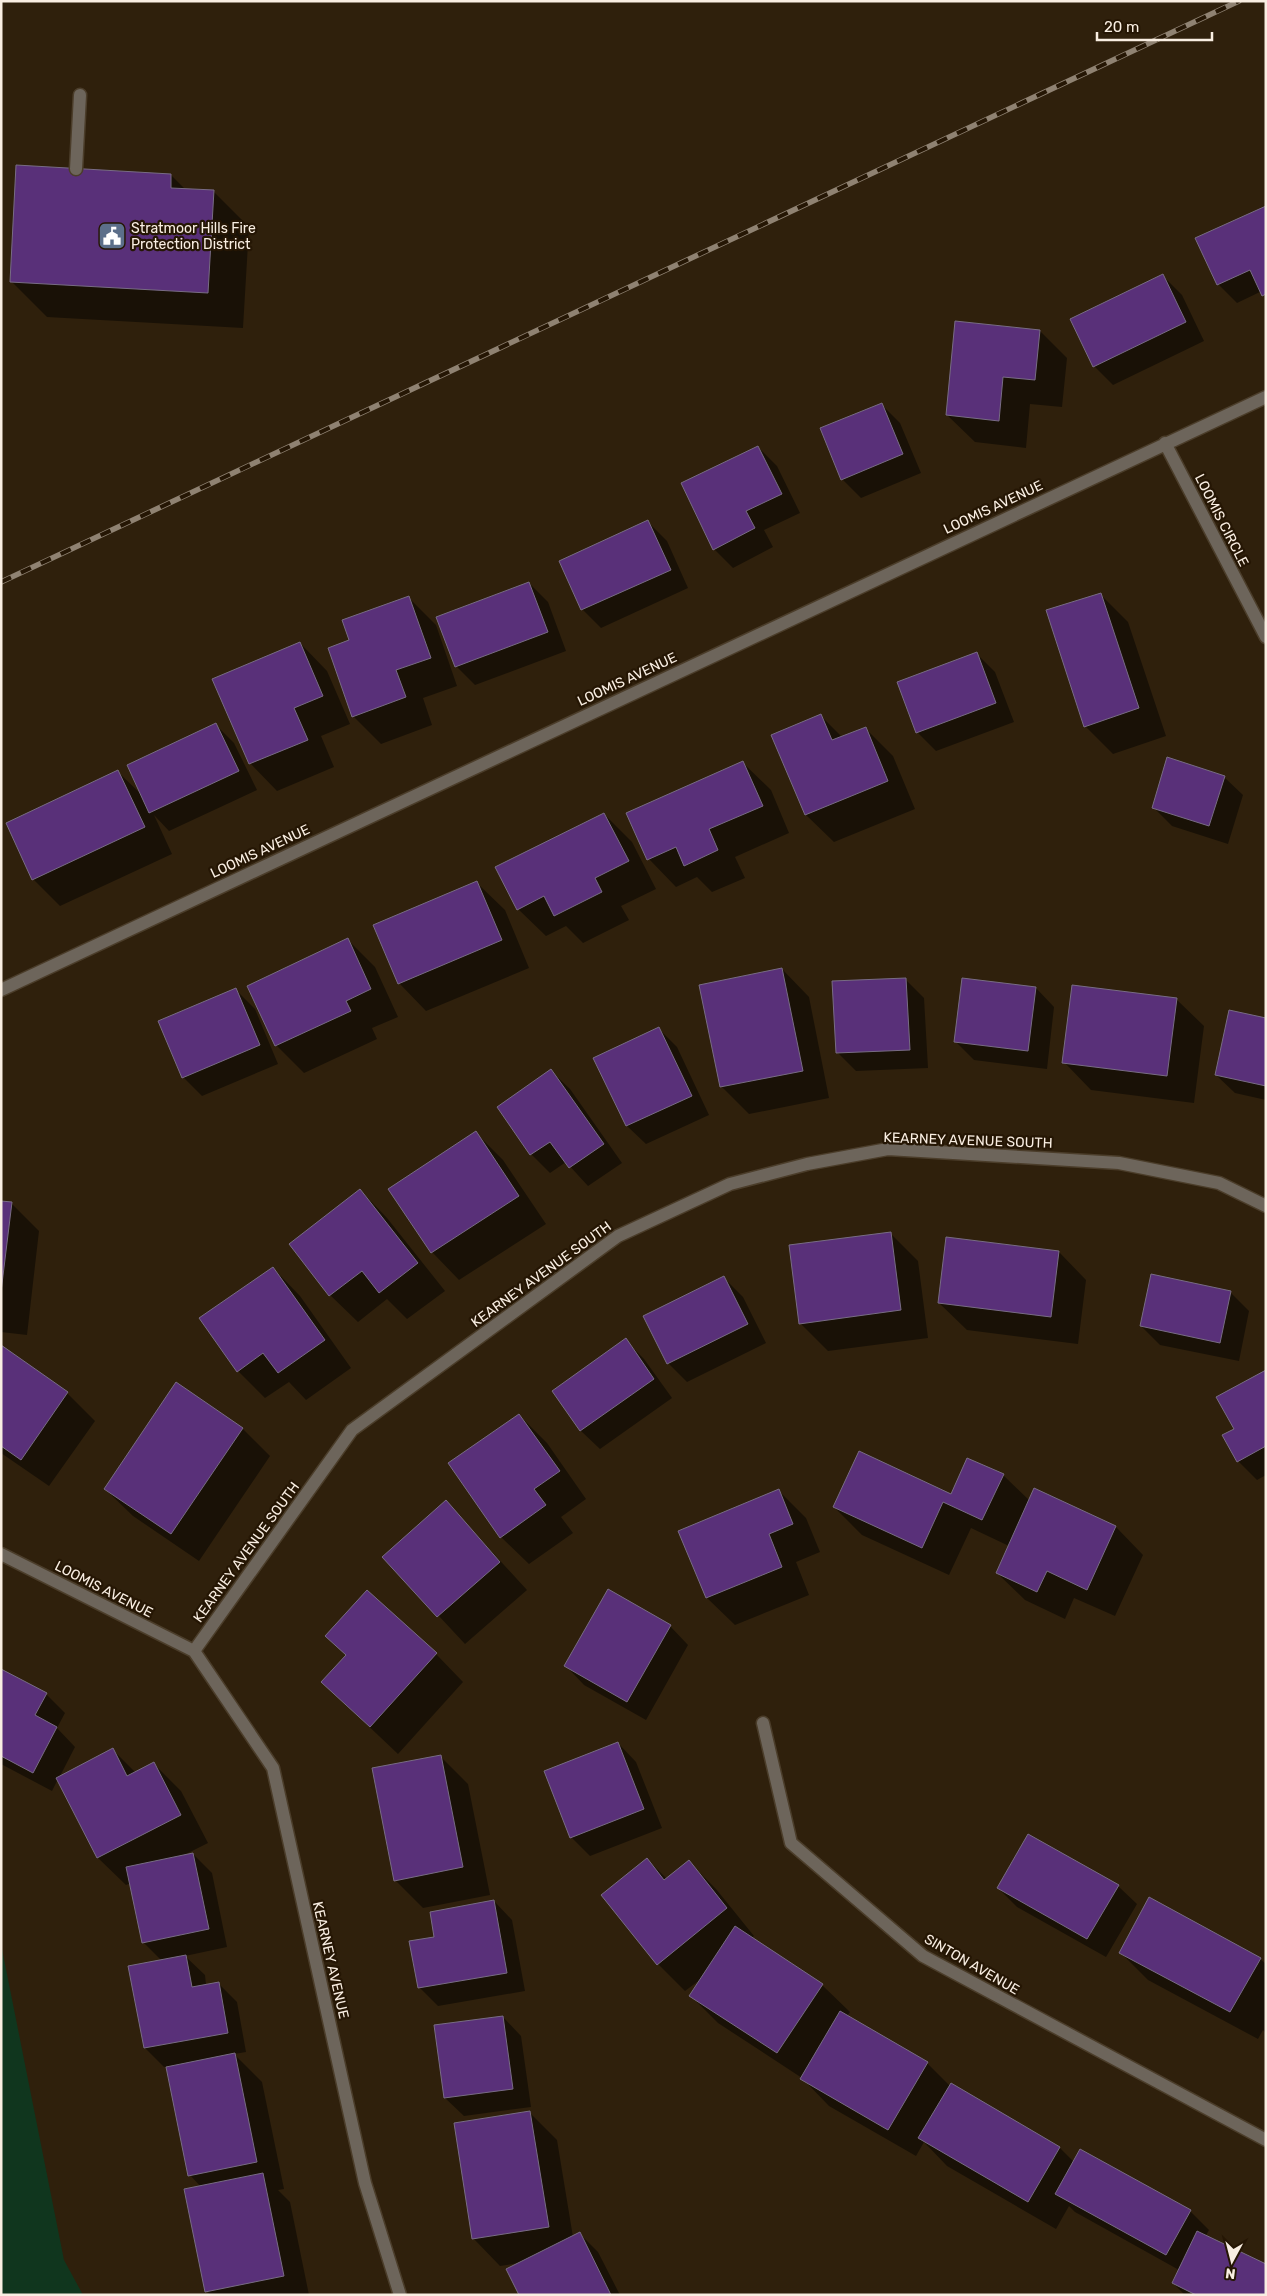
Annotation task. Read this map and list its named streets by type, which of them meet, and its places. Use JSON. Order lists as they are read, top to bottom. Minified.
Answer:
{"streets":{"street":["LOOMIS AVENUE","LOOMIS CIRCLE","KEARNEY AVENUE SOUTH","KEARNEY AVENUE","SINTON AVENUE"]},"crossings":[["LOOMIS AVENUE","LOOMIS CIRCLE"],["LOOMIS AVENUE","KEARNEY AVENUE SOUTH"],["LOOMIS AVENUE","KEARNEY AVENUE"],["KEARNEY AVENUE SOUTH","KEARNEY AVENUE"]],"places":{"public building":["Stratmoor Hills Fire Protection District"]},"scale_bar":"20 m","north":"bottom"}
